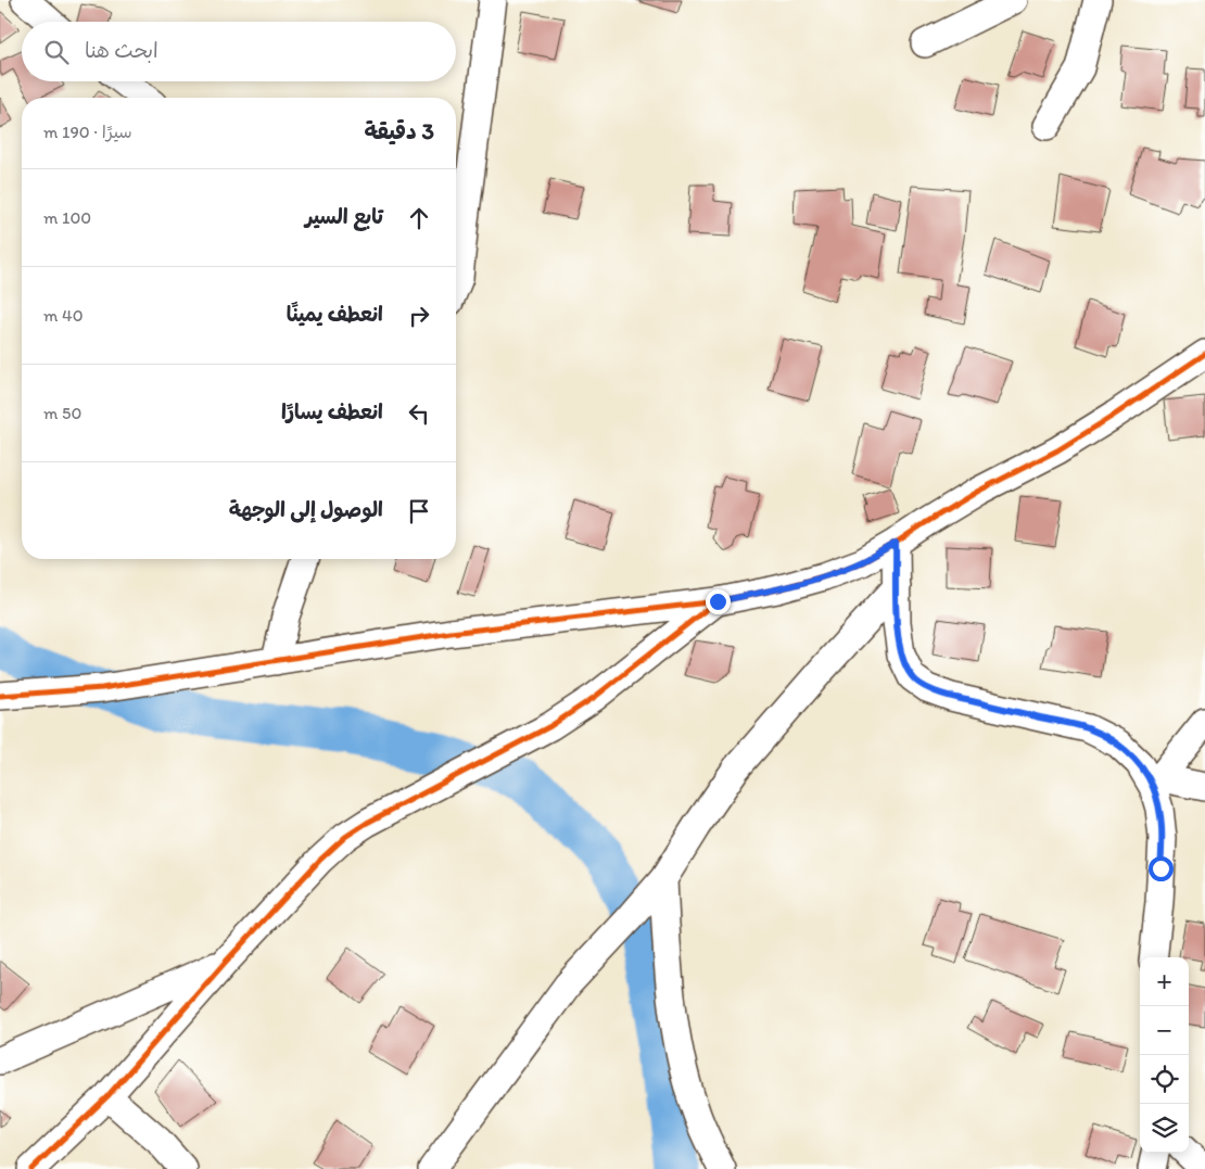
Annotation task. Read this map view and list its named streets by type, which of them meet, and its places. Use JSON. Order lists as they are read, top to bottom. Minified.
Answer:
{"page":{"search":"ابحث هنا","heading":["3 دقيقة","سيرًا · 190 m"],"list":[["تابع السير","100 m"],["انعطف يمينًا","40 m"],["انعطف يسارًا","50 m"],"الوصول إلى الوجهة"],"map_buttons":["+","−"]}}
